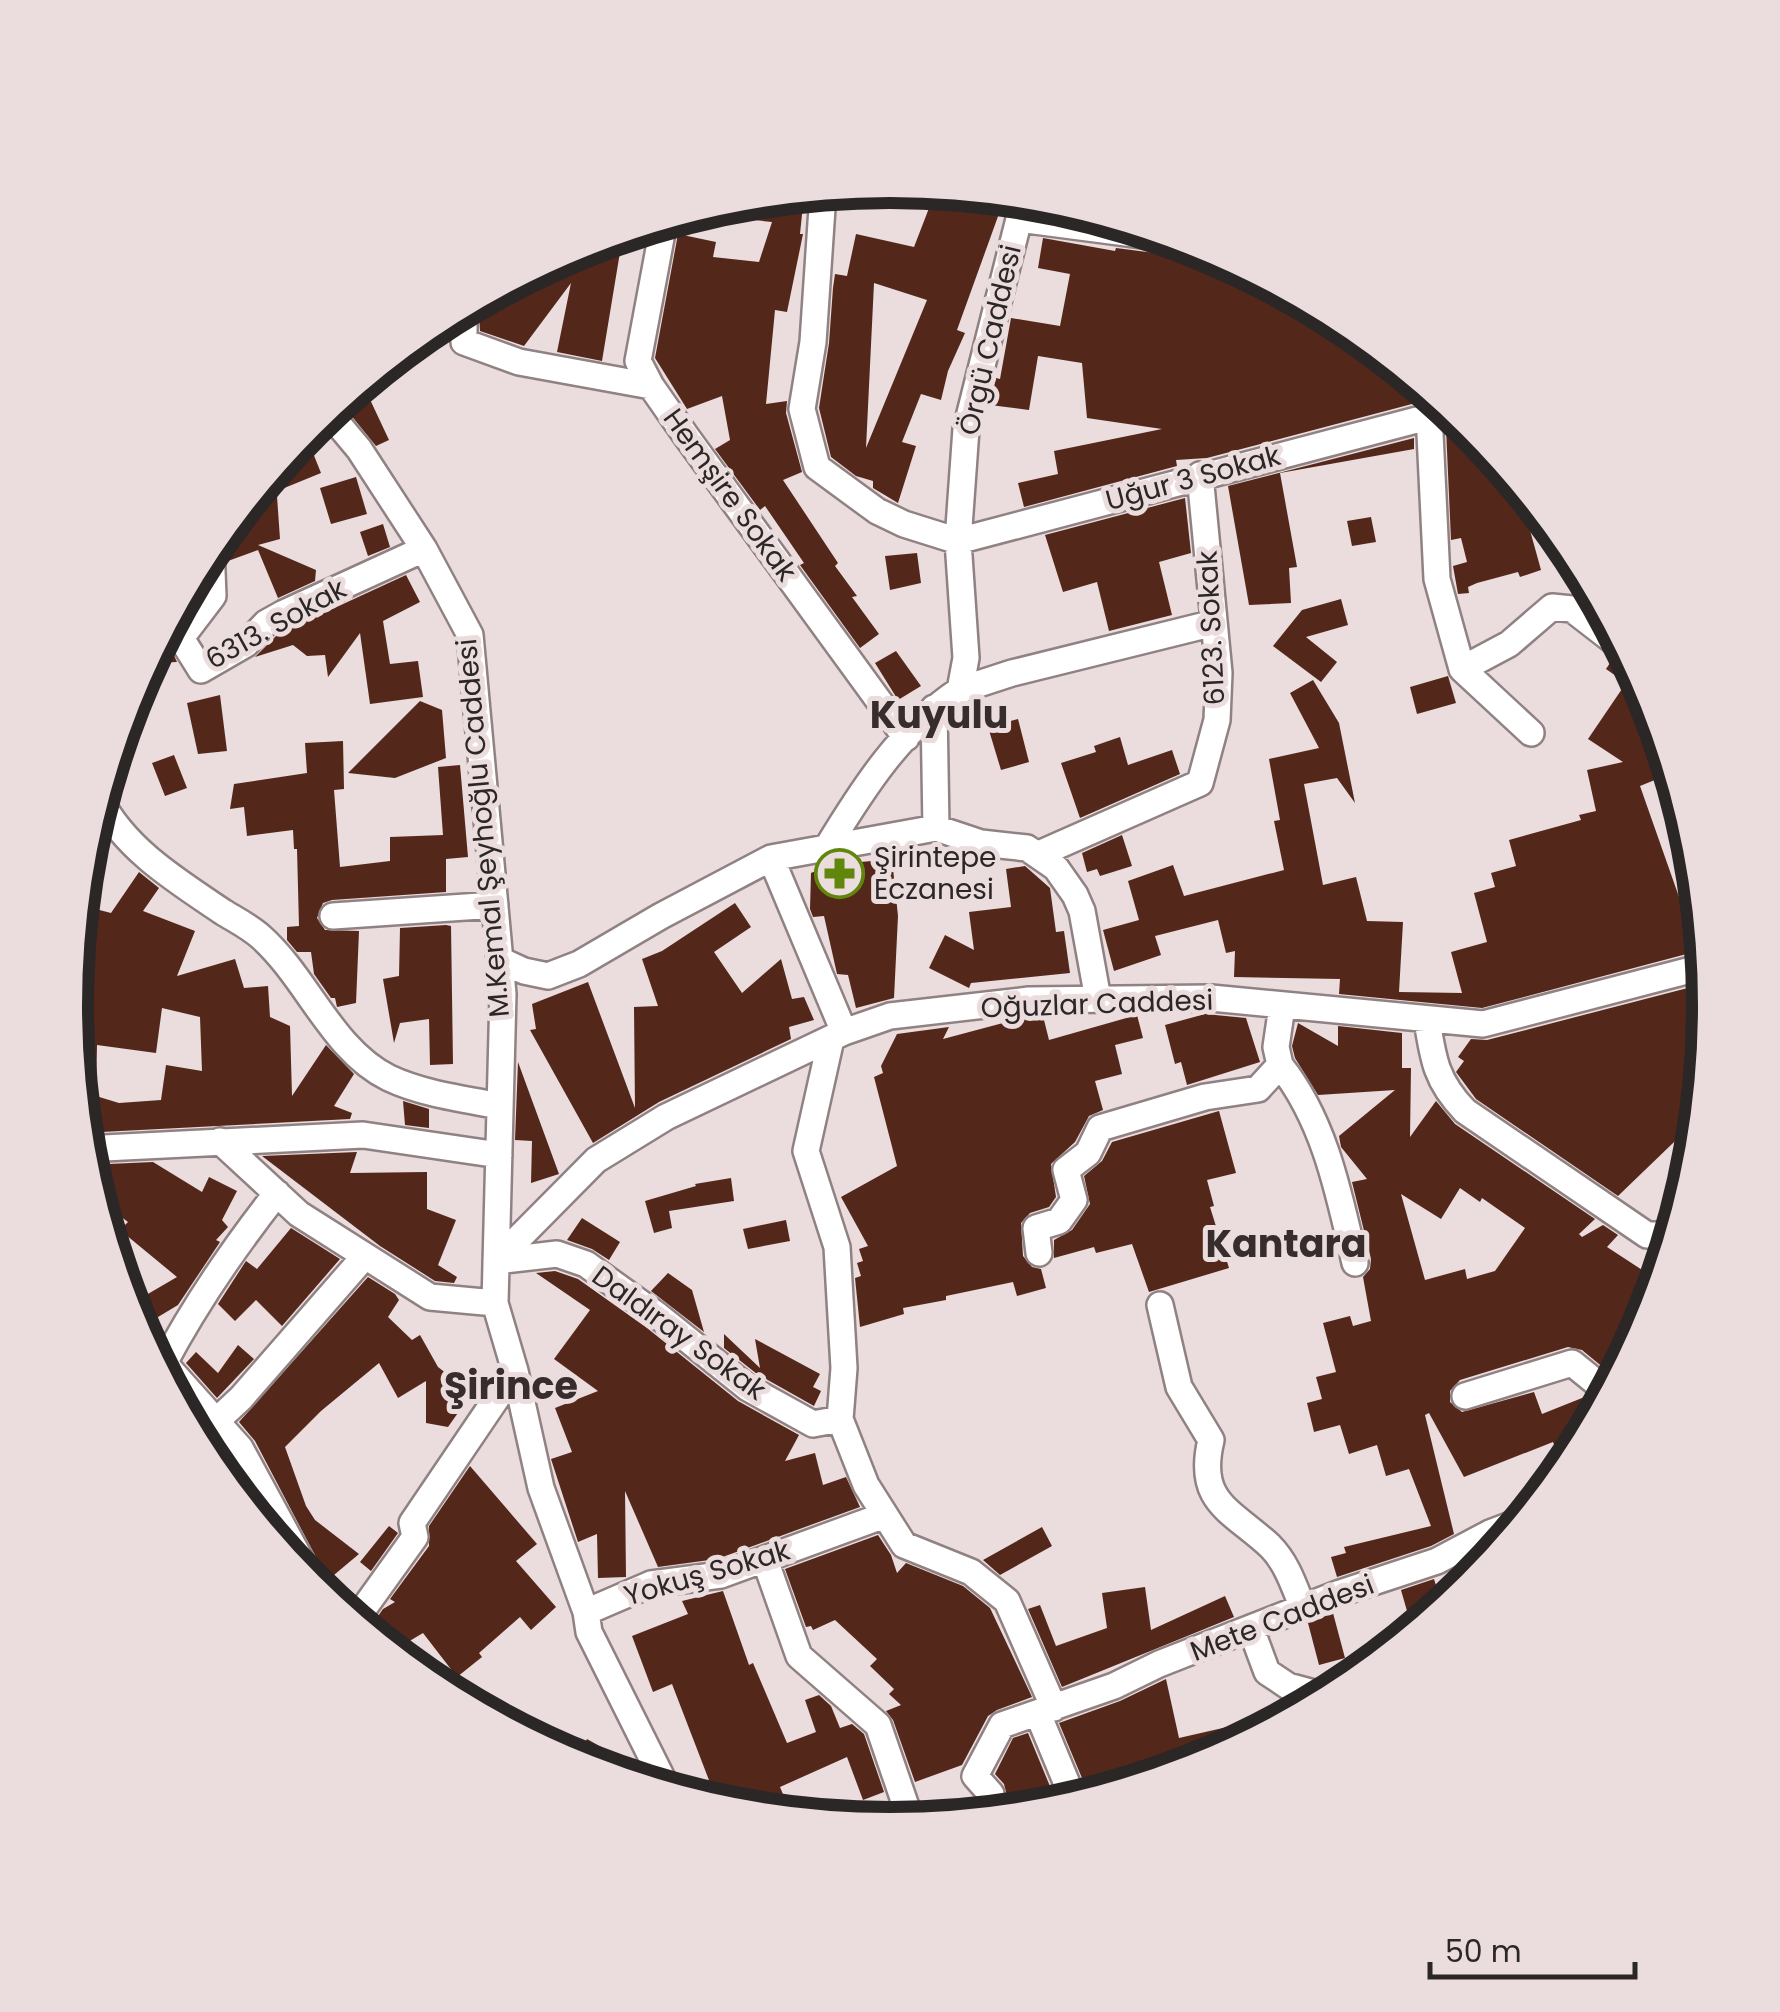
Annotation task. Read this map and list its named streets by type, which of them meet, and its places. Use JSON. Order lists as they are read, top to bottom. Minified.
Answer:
{"streets":{"street":["Örgü Caddesi","Uğur 3 Sokak","Hemşire Sokak","6313. Sokak","6123. Sokak","M.Kemal Şeyhoğlu Caddesi","Oğuzlar Caddesi","Daldıray Sokak","Yokuş Sokak","Mete Caddesi"]},"crossings":[["Örgü Caddesi","Uğur 3 Sokak"],["Uğur 3 Sokak","6123. Sokak"],["6313. Sokak","M.Kemal Şeyhoğlu Caddesi"],["M.Kemal Şeyhoğlu Caddesi","Oğuzlar Caddesi"],["M.Kemal Şeyhoğlu Caddesi","Daldıray Sokak"],["M.Kemal Şeyhoğlu Caddesi","Yokuş Sokak"],["Oğuzlar Caddesi","Daldıray Sokak"]],"districts":["Kuyulu","Kantara","Şirince"],"places":{"pharmacy":["Şirintepe Eczanesi"]},"scale_bar":"50 m"}
